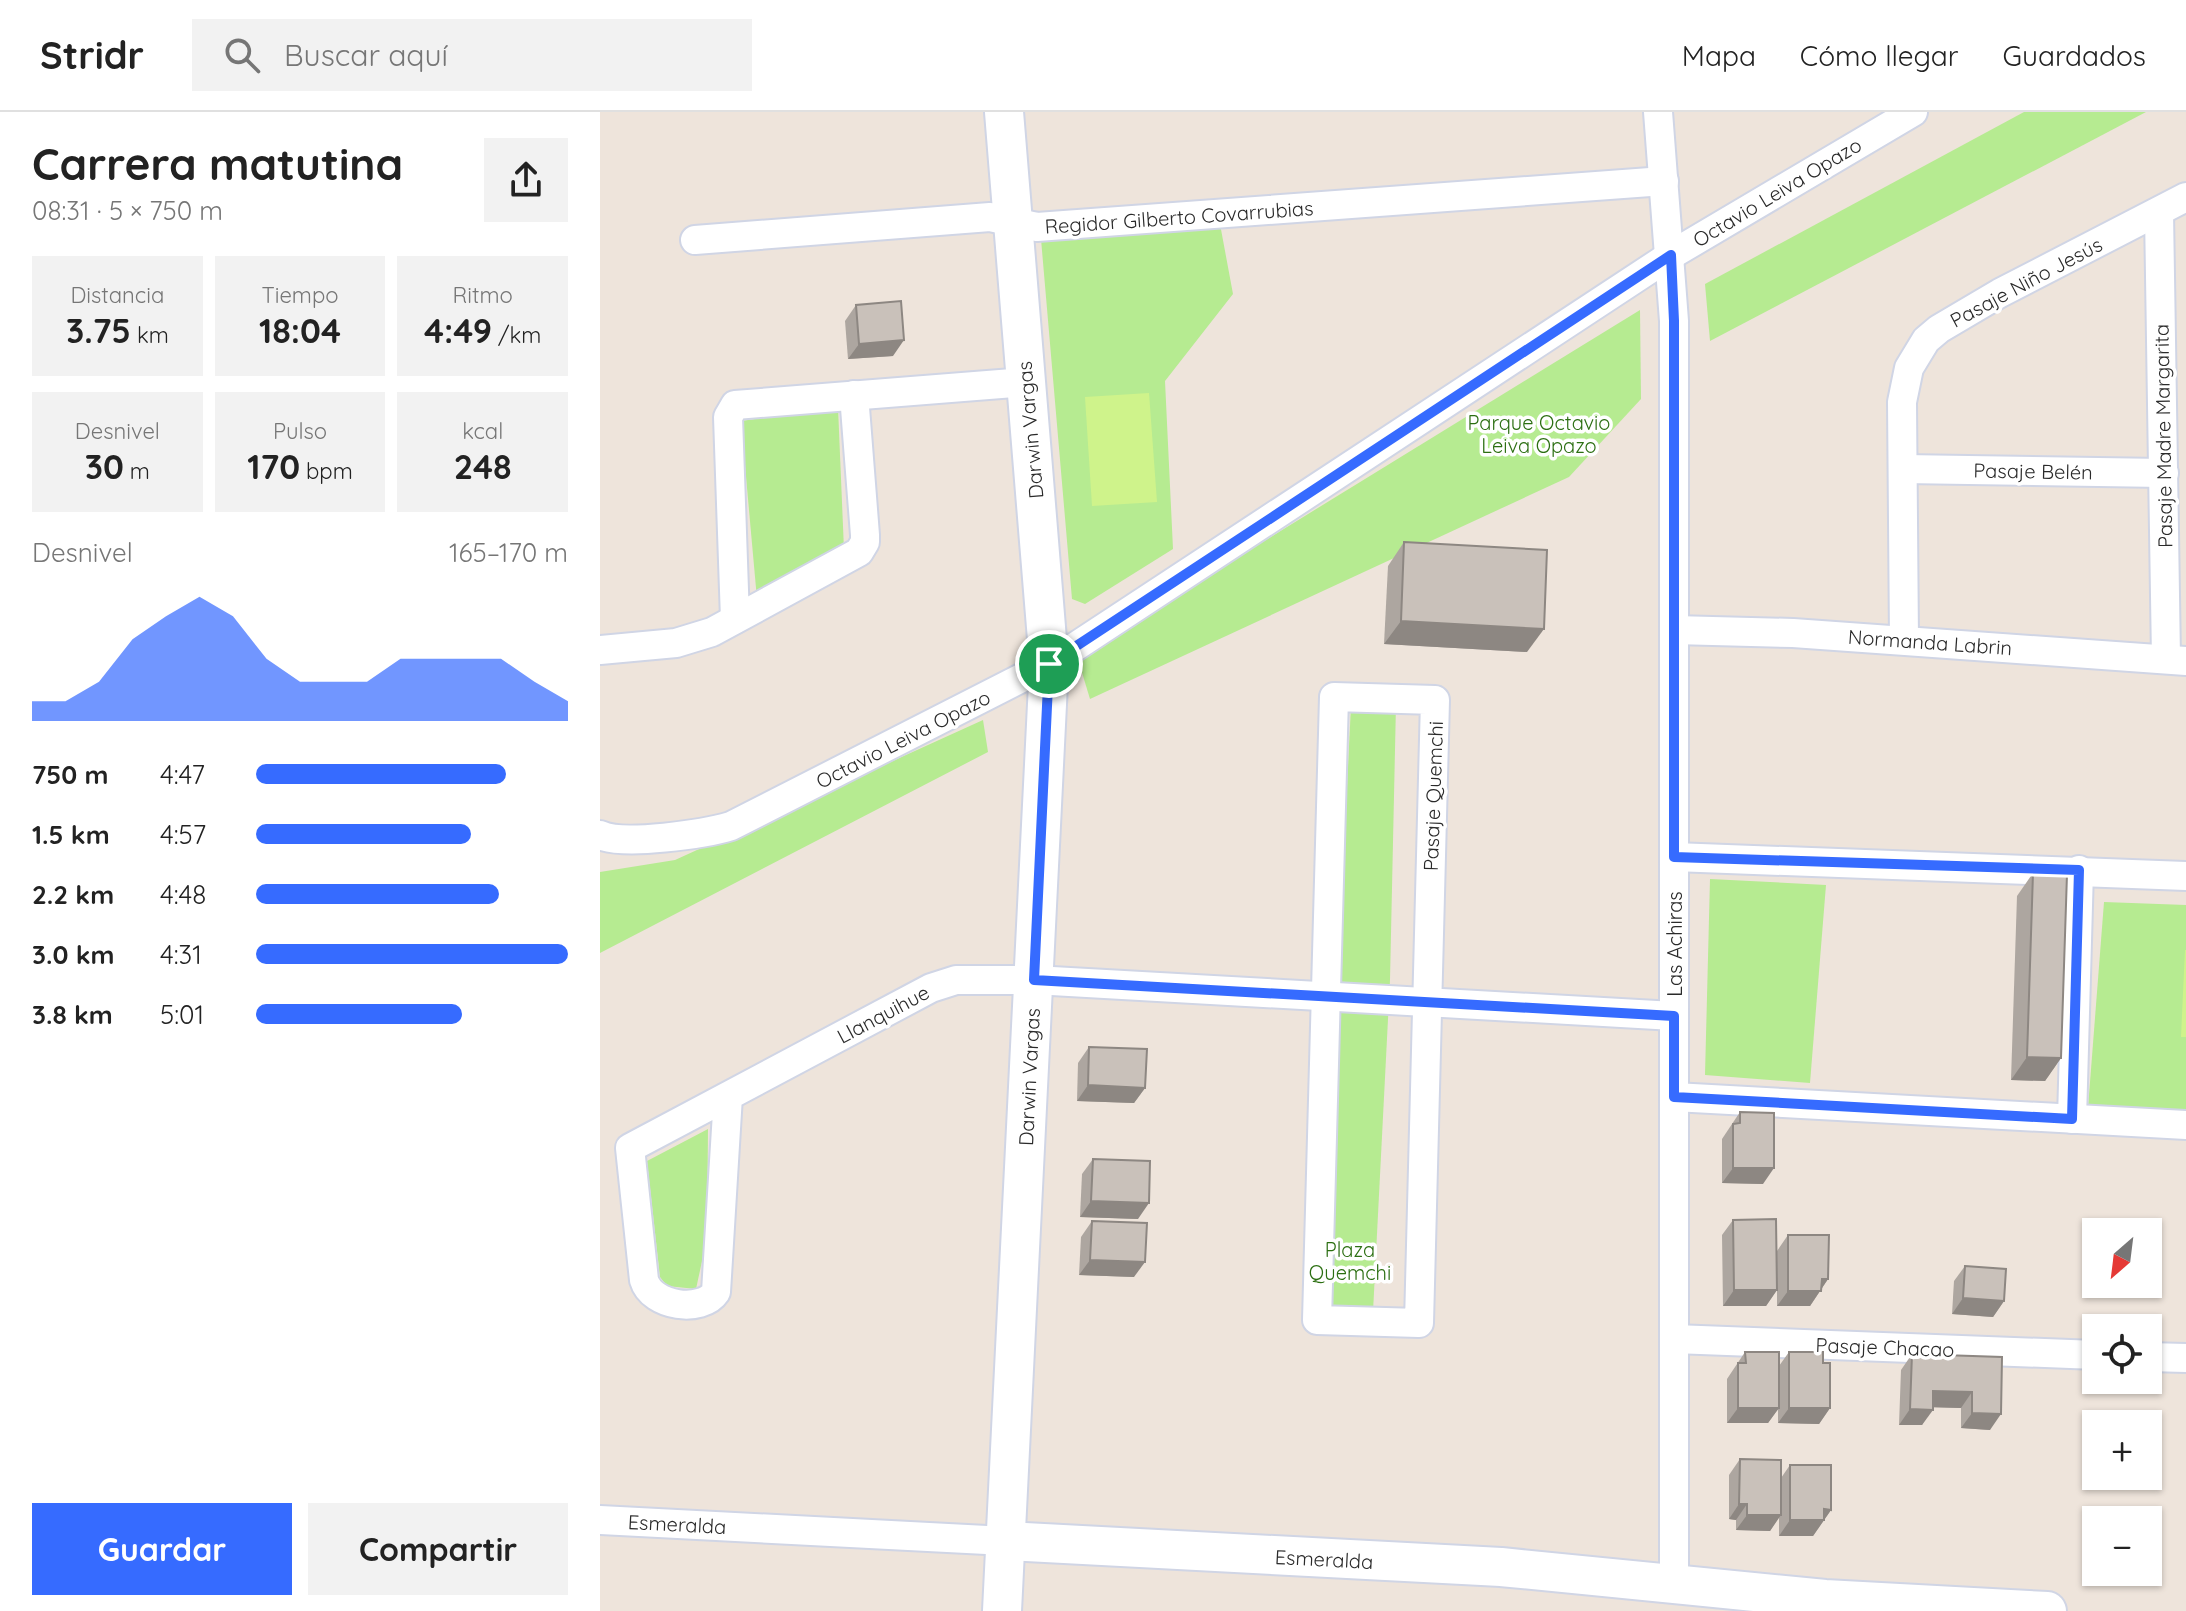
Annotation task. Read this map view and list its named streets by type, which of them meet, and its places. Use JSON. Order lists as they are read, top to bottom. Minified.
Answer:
{"streets":{"street":["Octavio Leiva Opazo","Regidor Gilberto Covarrubias","Pasaje Niño Jesús","Darwin Vargas","Pasaje Madre Margarita","Pasaje Belén","Normanda Labrin","Pasaje Quemchi","Las Achiras","Llanquihue","Pasaje Chacao","Esmeralda"]},"crossings":[["Octavio Leiva Opazo","Darwin Vargas"],["Octavio Leiva Opazo","Las Achiras"],["Regidor Gilberto Covarrubias","Darwin Vargas"],["Regidor Gilberto Covarrubias","Las Achiras"],["Pasaje Niño Jesús","Pasaje Madre Margarita"],["Pasaje Niño Jesús","Pasaje Belén"],["Pasaje Niño Jesús","Normanda Labrin"],["Darwin Vargas","Llanquihue"],["Darwin Vargas","Esmeralda"],["Pasaje Madre Margarita","Pasaje Belén"],["Pasaje Madre Margarita","Normanda Labrin"],["Normanda Labrin","Las Achiras"],["Pasaje Quemchi","Llanquihue"],["Las Achiras","Llanquihue"],["Las Achiras","Pasaje Chacao"],["Las Achiras","Esmeralda"]],"parks":["Parque Octavio Leiva Opazo","Plaza Quemchi"],"north":"bottom left","page":{"header":"Stridr","search":"Buscar aquí","nav":["Mapa","Cómo llegar","Guardados"],"heading":["Carrera matutina","08:31 · 5 × 750 m"],"stats":[["Distancia","3.75 km"],["Tiempo","18:04"],["Ritmo","4:49 /km"],["Desnivel","30 m"],["Pulso","170 bpm"],["kcal","248"]],"chart":["Desnivel","165–170 m"],"list":[{"name":"750 m","note":"4:47"},{"name":"1.5 km","note":"4:57"},{"name":"2.2 km","note":"4:48"},{"name":"3.0 km","note":"4:31"},{"name":"3.8 km","note":"5:01"}],"map_buttons":["+","−"],"buttons":["Guardar","Compartir"]}}
